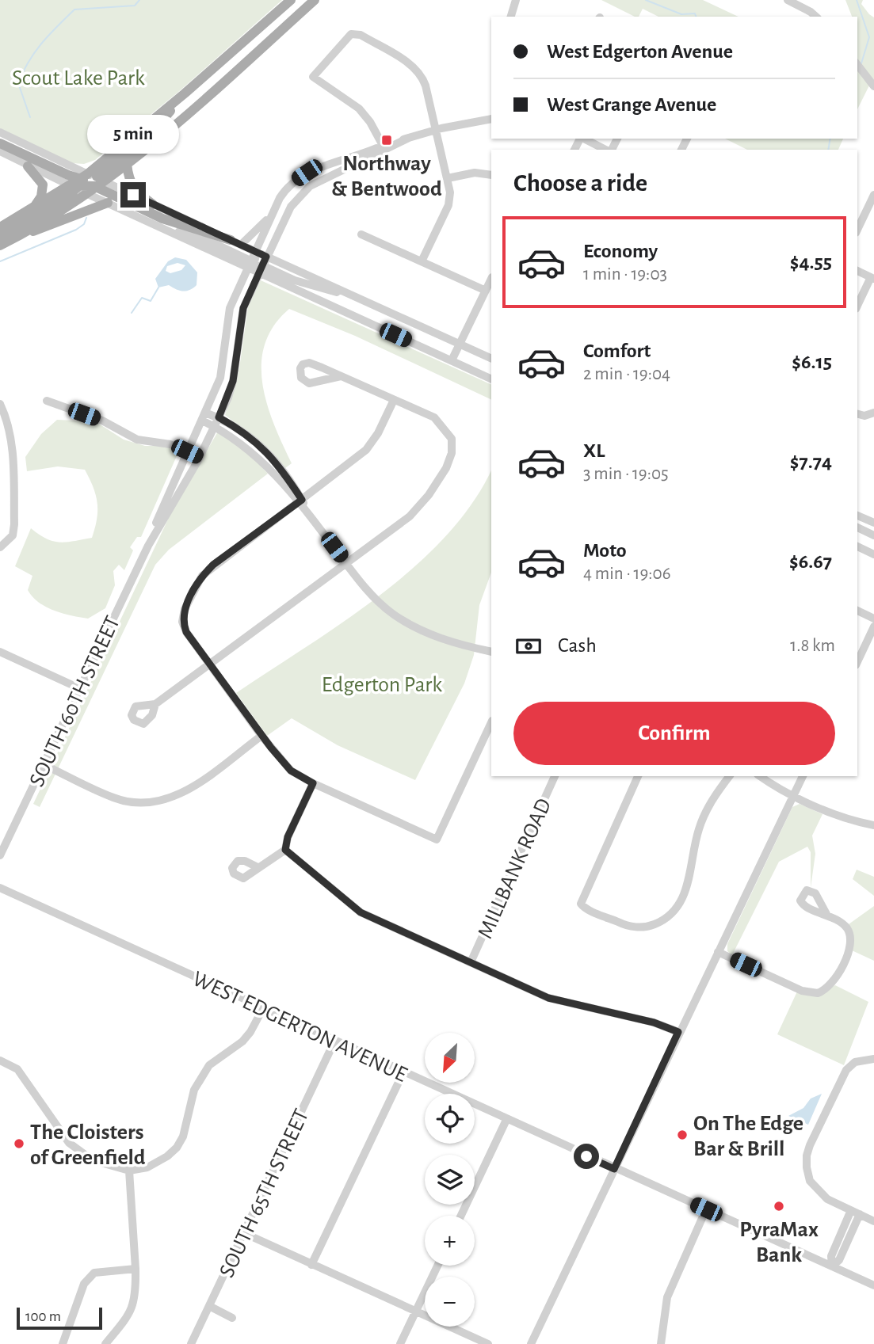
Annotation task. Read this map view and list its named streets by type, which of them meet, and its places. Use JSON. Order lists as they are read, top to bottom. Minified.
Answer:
{"streets":{"street":["SOUTH 60TH STREET","MILLBANK ROAD","WEST EDGERTON AVENUE","SOUTH 65TH STREET"]},"crossings":[["WEST EDGERTON AVENUE","SOUTH 65TH STREET"]],"parks":["Scout Lake Park","Edgerton Park"],"places":{"transit":["Northway & Bentwood"],"other":["On The Edge Bar & Brill","The Cloisters of Greenfield","PyraMax Bank"]},"scale_bar":"100 m","north":"bottom left","page":{"banner":["West Edgerton Avenue","West Grange Avenue"],"bubble":"5 min","heading":"Choose a ride","list":[{"name":"Economy","note":"1 min · 19:03","value":"$4.55"},{"name":"Comfort","note":"2 min · 19:04","value":"$6.15"},{"name":"XL","note":"3 min · 19:05","value":"$7.74"},{"name":"Moto","note":"4 min · 19:06","value":"$6.67"}],"pay":["Cash","1.8 km"],"buttons":"Confirm","map_buttons":["+","−"],"scale":"100 m"}}
